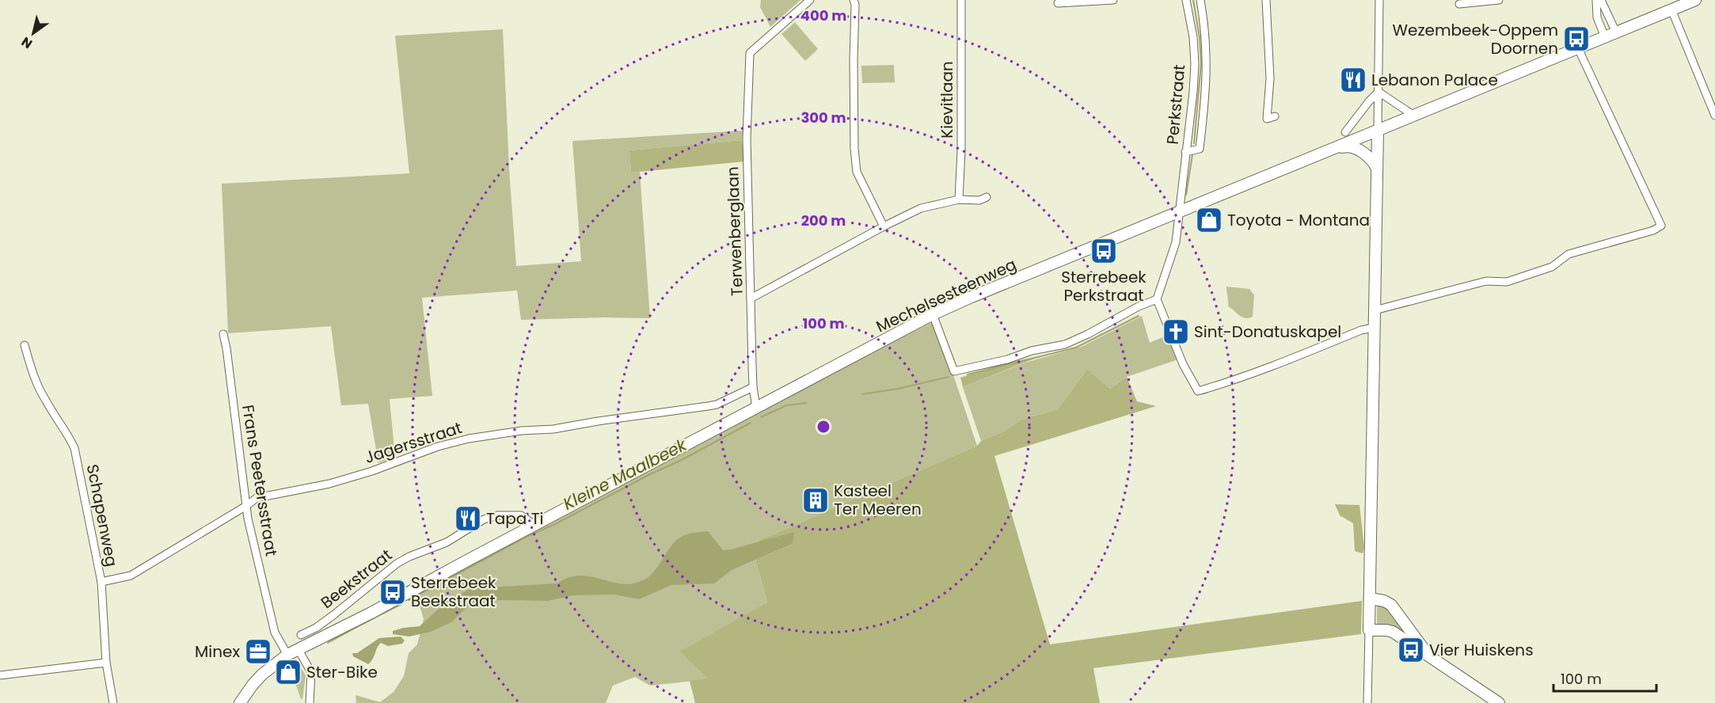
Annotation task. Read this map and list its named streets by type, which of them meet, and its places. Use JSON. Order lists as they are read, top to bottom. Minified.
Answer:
{"streets":{"main road":["Mechelsesteenweg"],"street":["Kievitlaan","Perkstraat","Terwenberglaan","Jagersstraat","Frans Peetersstraat","Schapenweg","Beekstraat"]},"crossings":[["Perkstraat","Mechelsesteenweg"],["Terwenberglaan","Mechelsesteenweg"],["Terwenberglaan","Jagersstraat"],["Mechelsesteenweg","Frans Peetersstraat"],["Mechelsesteenweg","Beekstraat"],["Jagersstraat","Frans Peetersstraat"],["Jagersstraat","Schapenweg"]],"water":["Kleine Maalbeek"],"places":{"bus stop":["Wezembeek-Oppem Doornen","Sterrebeek Perkstraat","Sterrebeek Beekstraat","Vier Huiskens"],"restaurant":["Lebanon Palace","Tapa Ti"],"shop":["Toyota - Montana","Ster-Bike"],"church":["Sint-Donatuskapel"],"building":["Kasteel Ter Meeren"],"office":["Minex"]},"scale_bar":"100 m","north":"bottom left","rings":["400 m","300 m","200 m","100 m"]}
